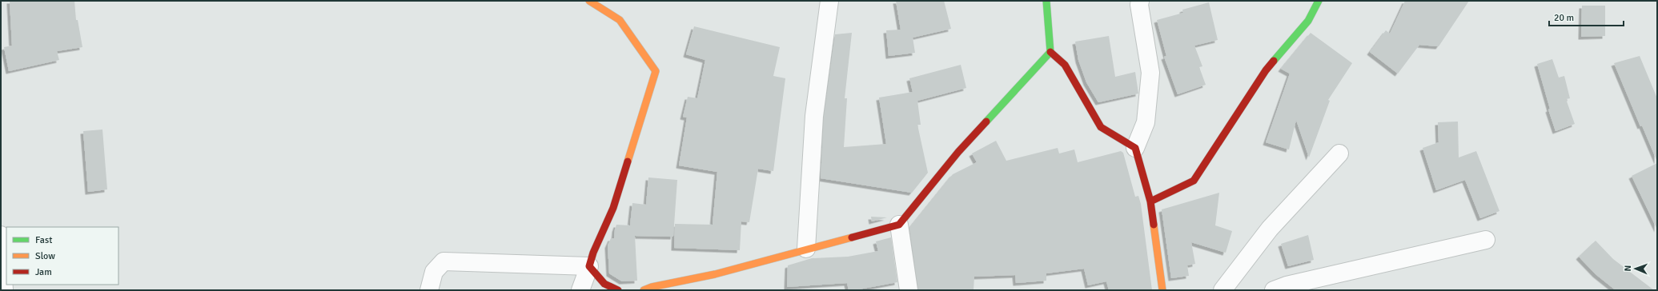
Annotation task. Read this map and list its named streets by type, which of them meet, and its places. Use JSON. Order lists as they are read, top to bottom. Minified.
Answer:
{"legend":["Fast","Slow","Jam"],"scale_bar":"20 m","north":"left"}
